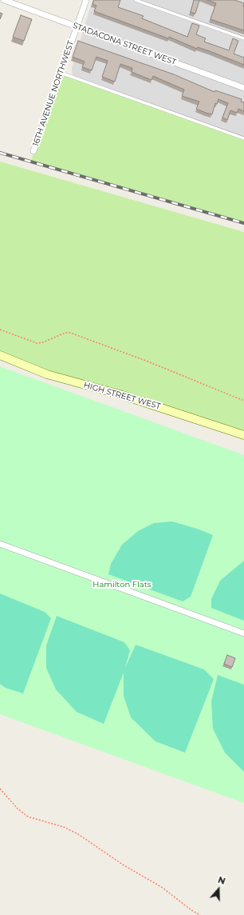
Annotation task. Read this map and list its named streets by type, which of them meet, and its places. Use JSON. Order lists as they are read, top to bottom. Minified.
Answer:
{"streets":{"main road":["HIGH STREET WEST"],"street":["STADACONA STREET WEST","16TH AVENUE NORTHWEST"]},"crossings":[["STADACONA STREET WEST","16TH AVENUE NORTHWEST"]],"parks":["Hamilton Flats"],"north":"top"}
